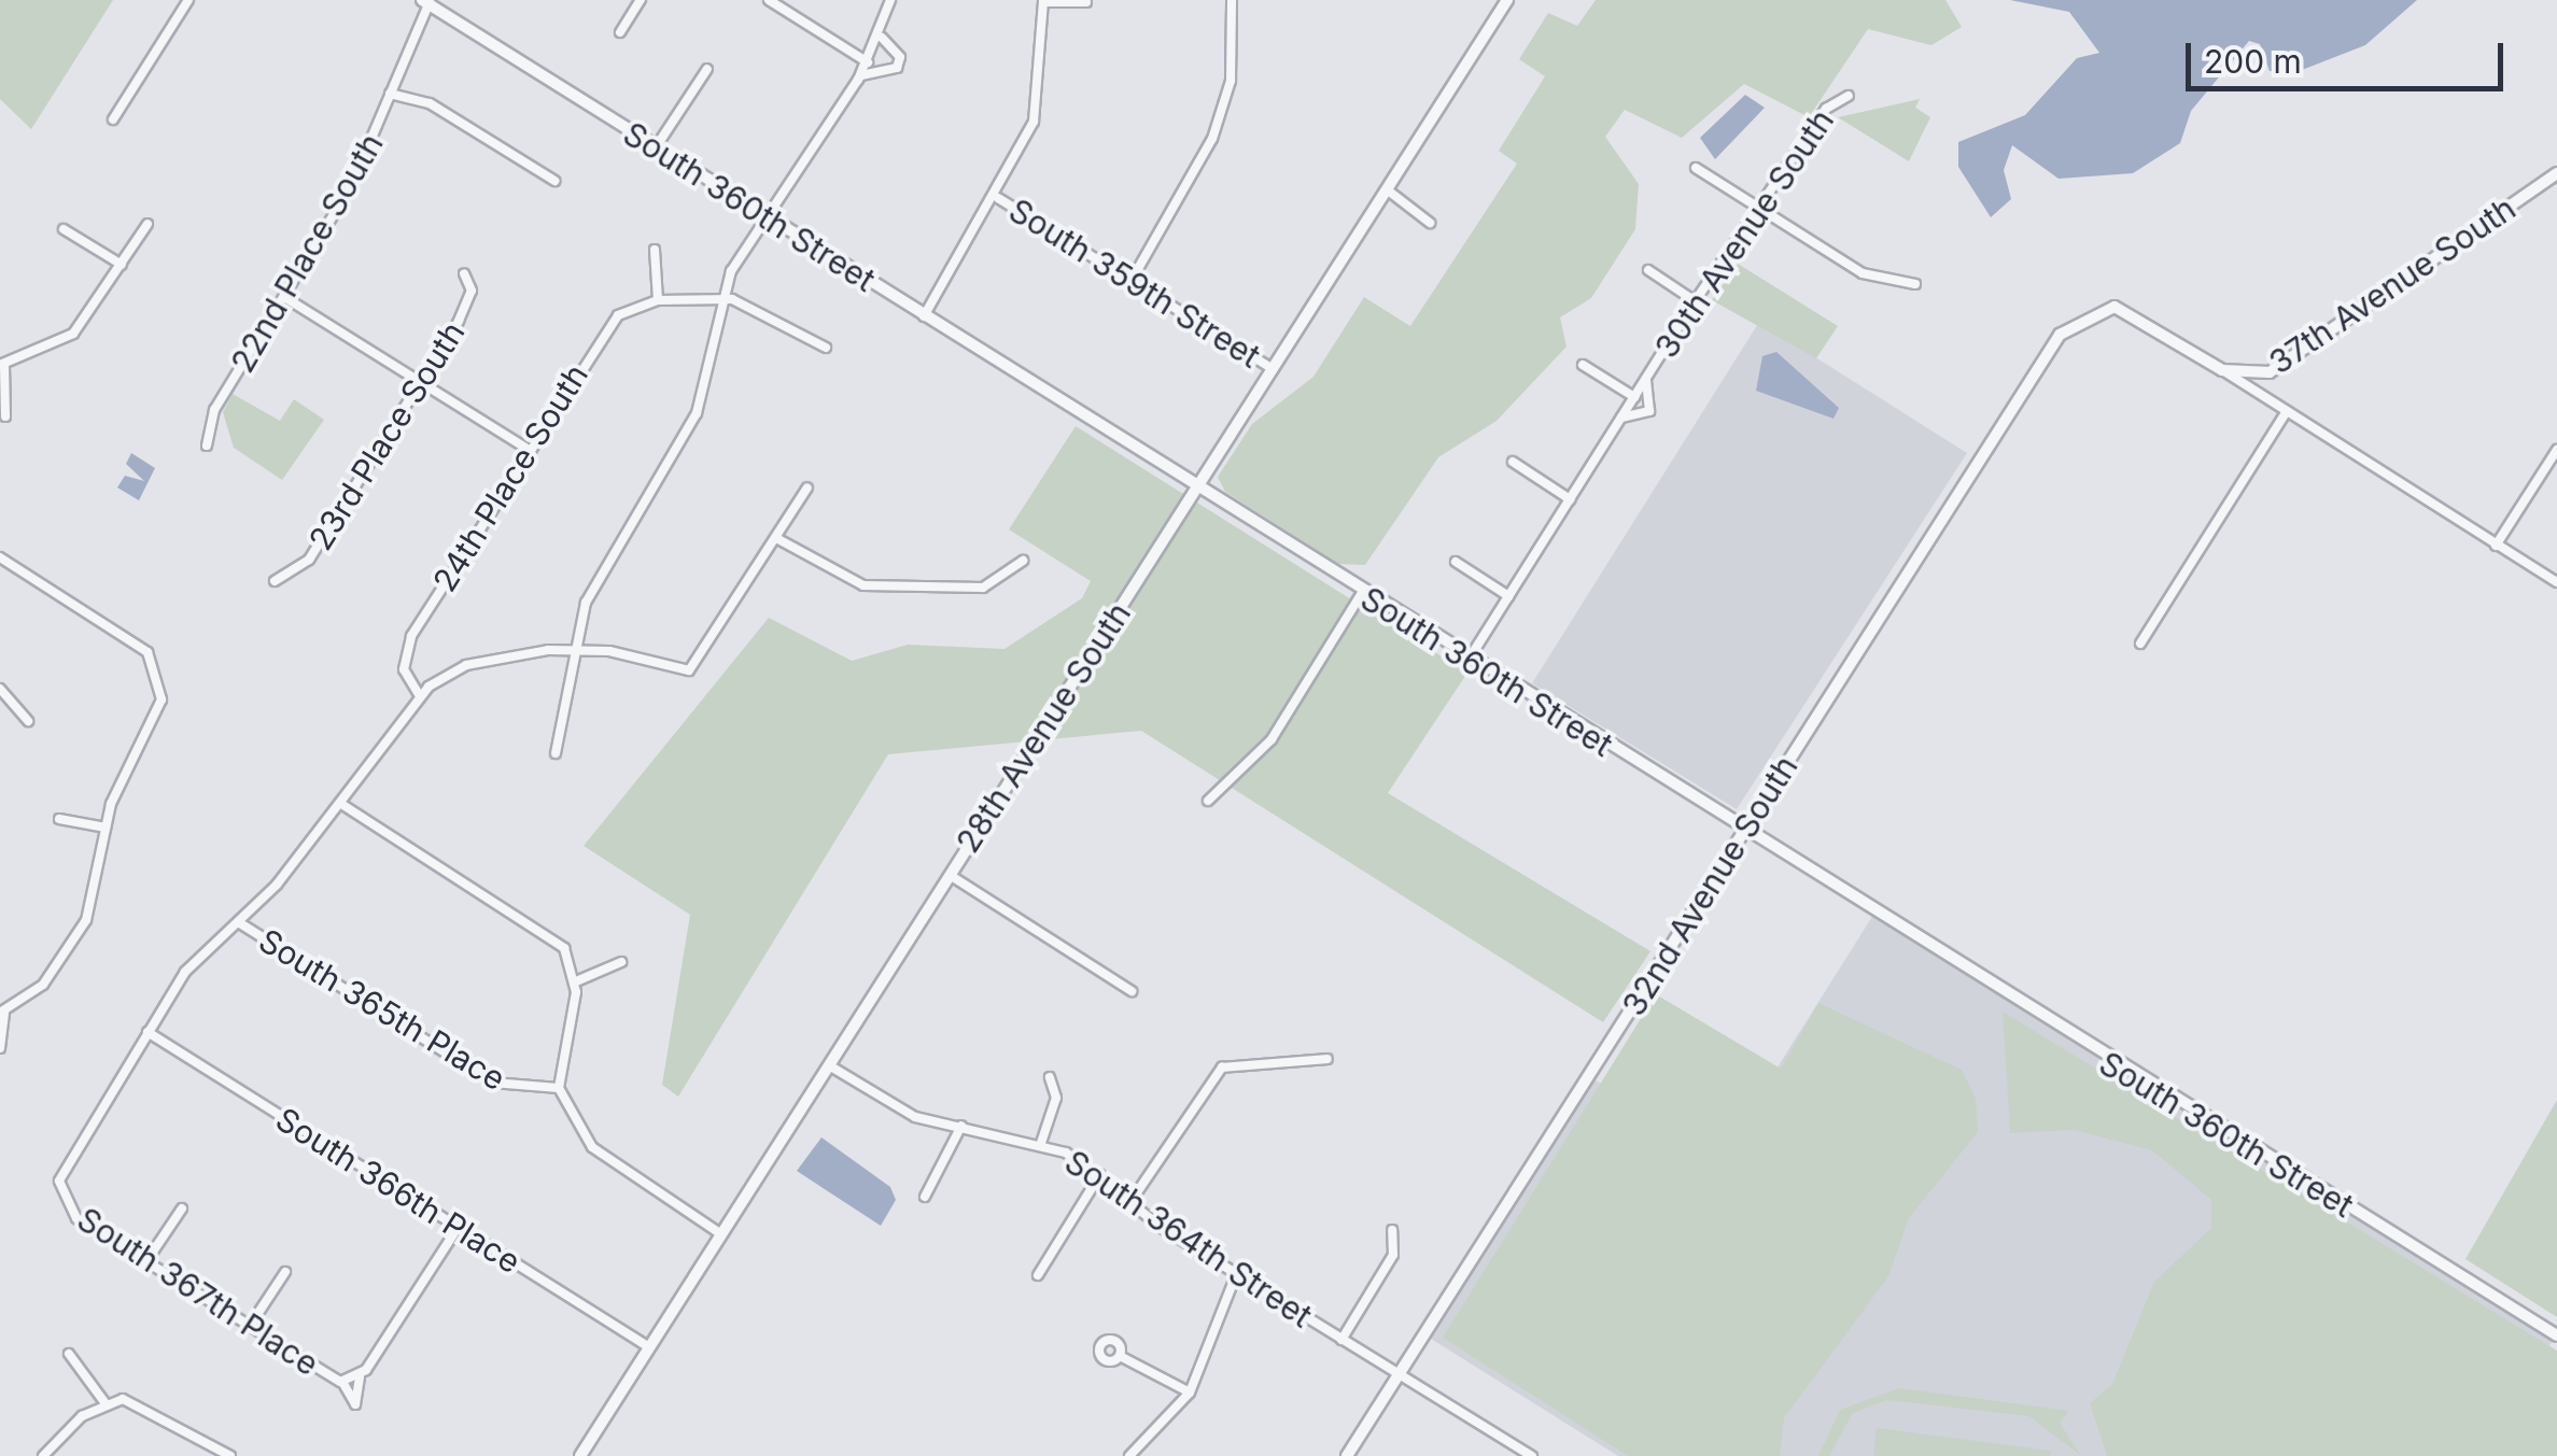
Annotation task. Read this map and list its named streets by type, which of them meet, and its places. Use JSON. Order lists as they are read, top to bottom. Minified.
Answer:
{"streets":{"street":["South 360th Street","30th Avenue South","22nd Place South","South 359th Street","37th Avenue South","23rd Place South","24th Place South","28th Avenue South","32nd Avenue South","South 365th Place","South 366th Place","South 364th Street","South 367th Place"]},"crossings":[["South 360th Street","30th Avenue South"],["South 360th Street","22nd Place South"],["South 360th Street","28th Avenue South"],["South 360th Street","32nd Avenue South"],["South 359th Street","28th Avenue South"],["37th Avenue South","32nd Avenue South"],["28th Avenue South","South 366th Place"],["28th Avenue South","South 364th Street"],["32nd Avenue South","South 364th Street"],["South 366th Place","South 367th Place"]],"scale_bar":"200 m"}
